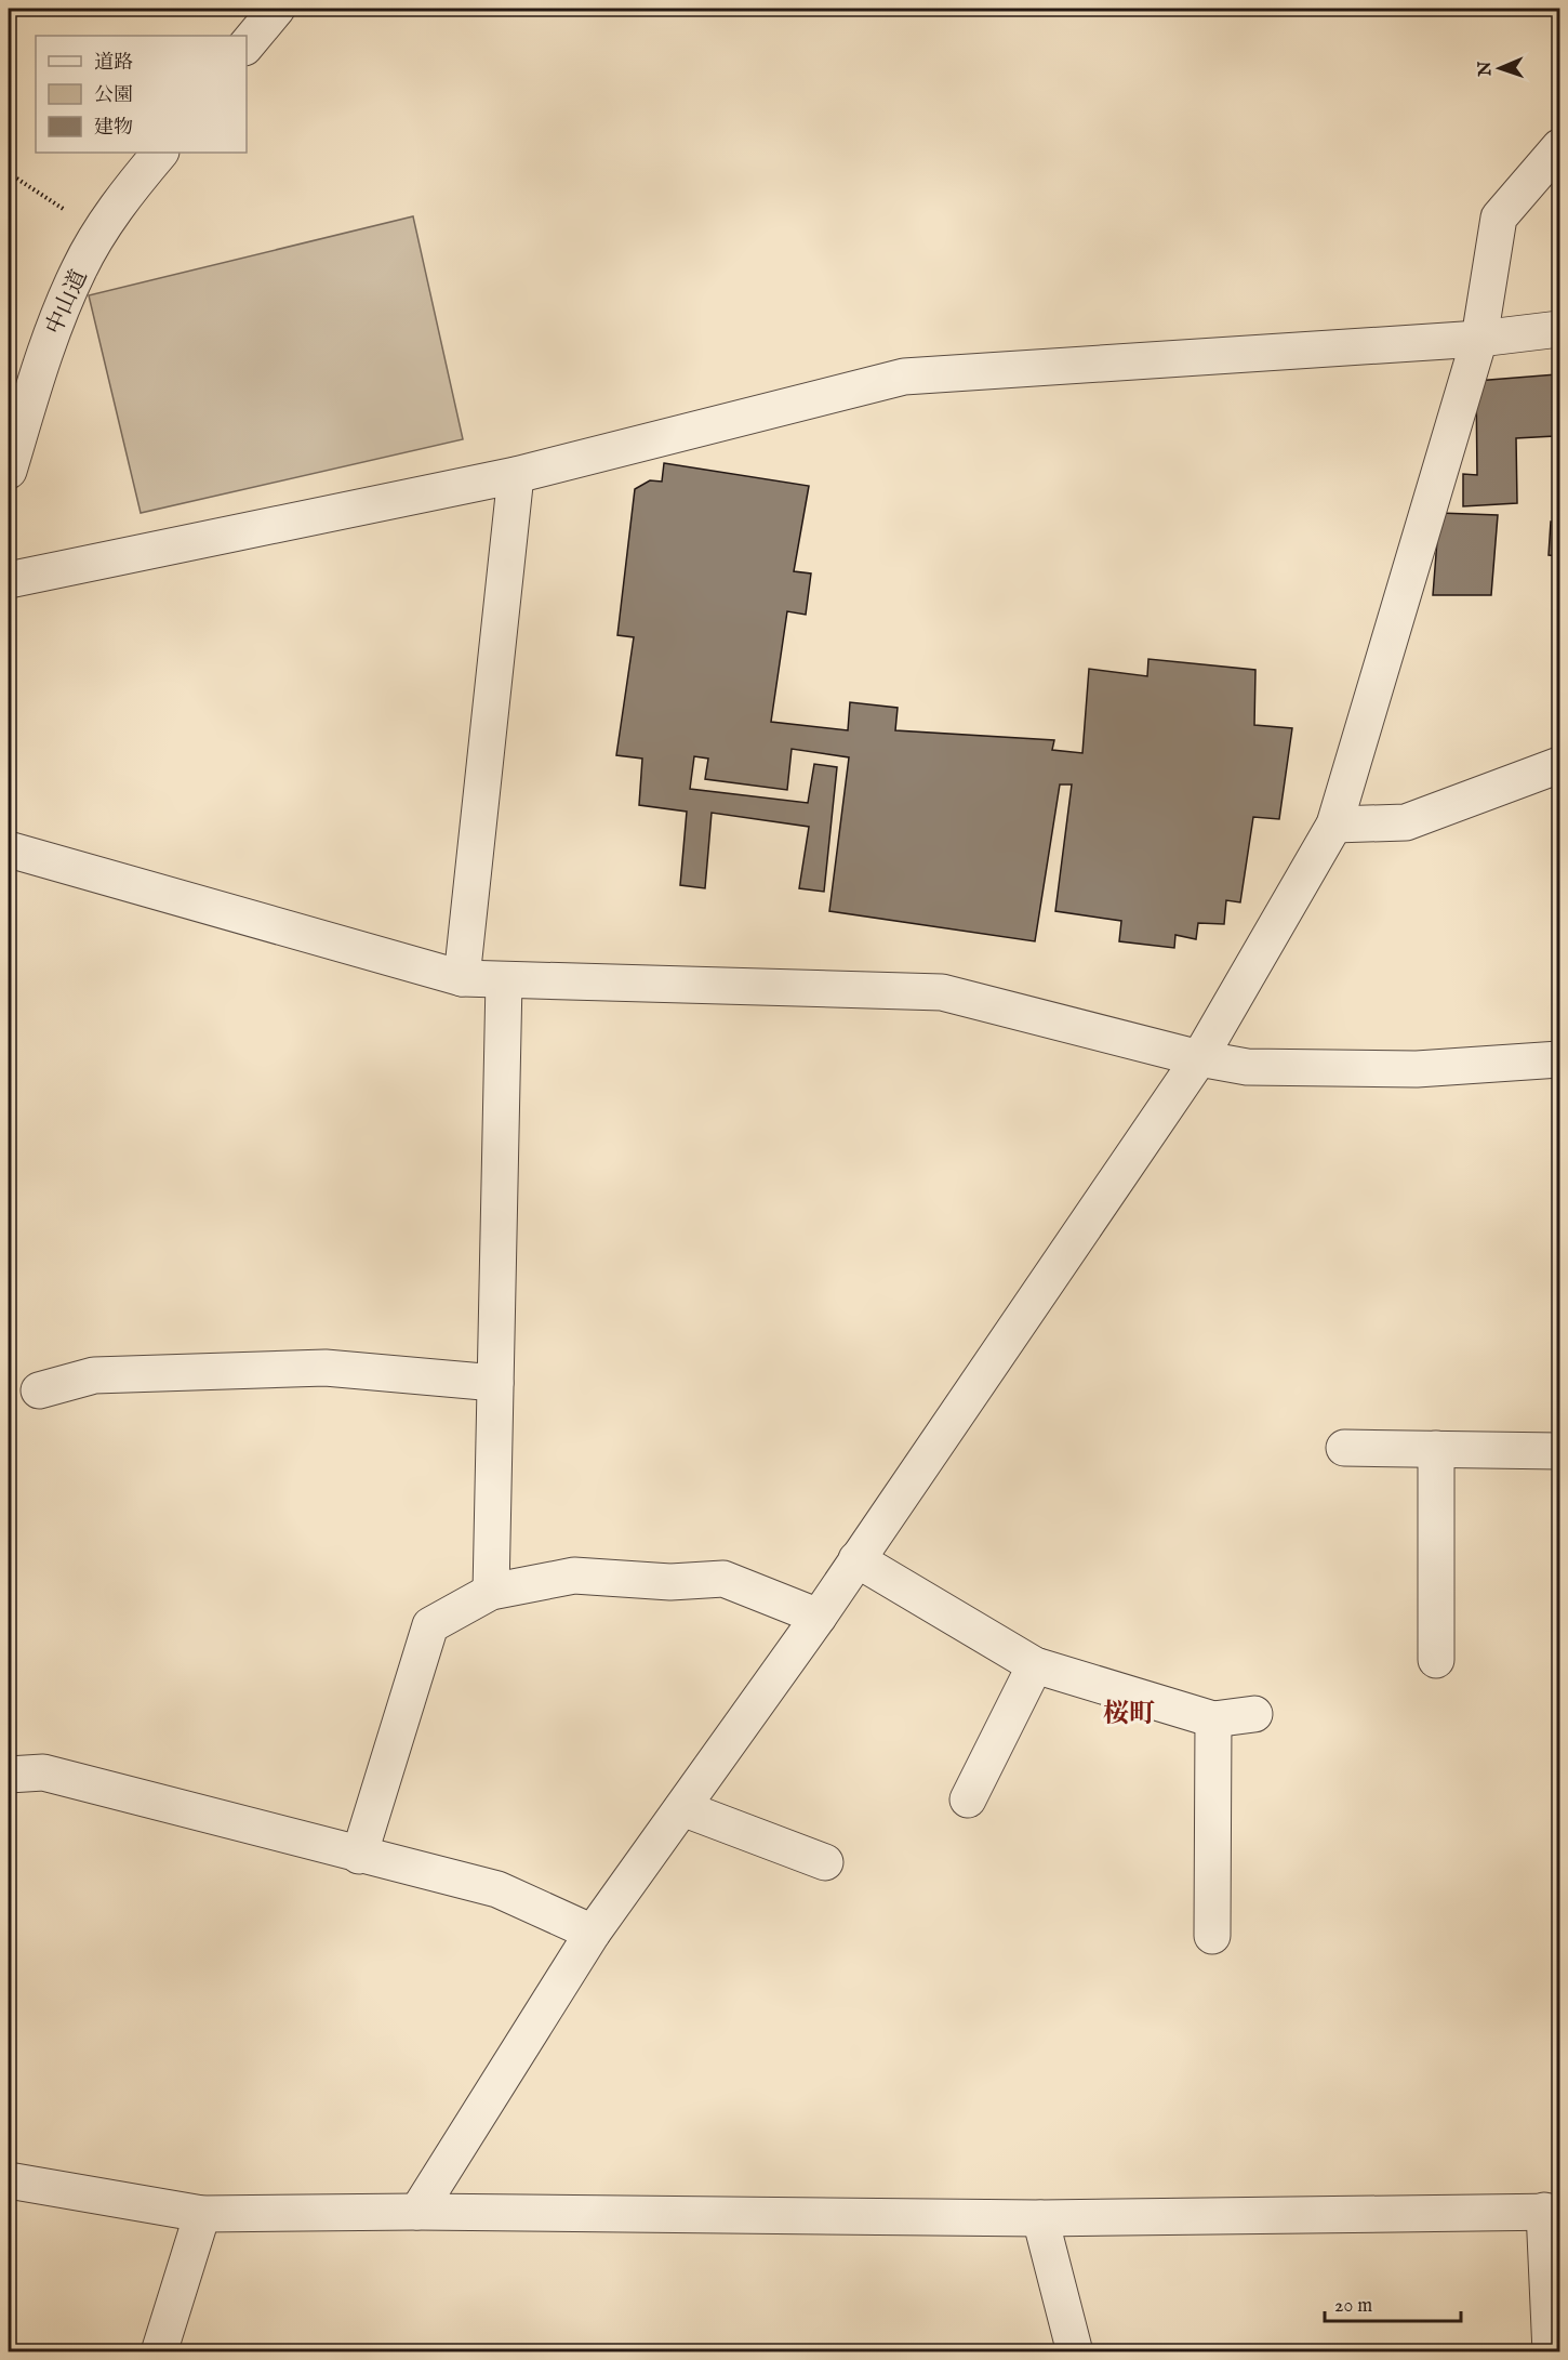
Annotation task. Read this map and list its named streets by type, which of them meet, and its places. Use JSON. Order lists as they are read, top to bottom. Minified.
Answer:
{"streets":{"street":["中山道"]},"districts":["桜町"],"legend":["道路","公園","建物"],"scale_bar":"20 m","north":"left"}
